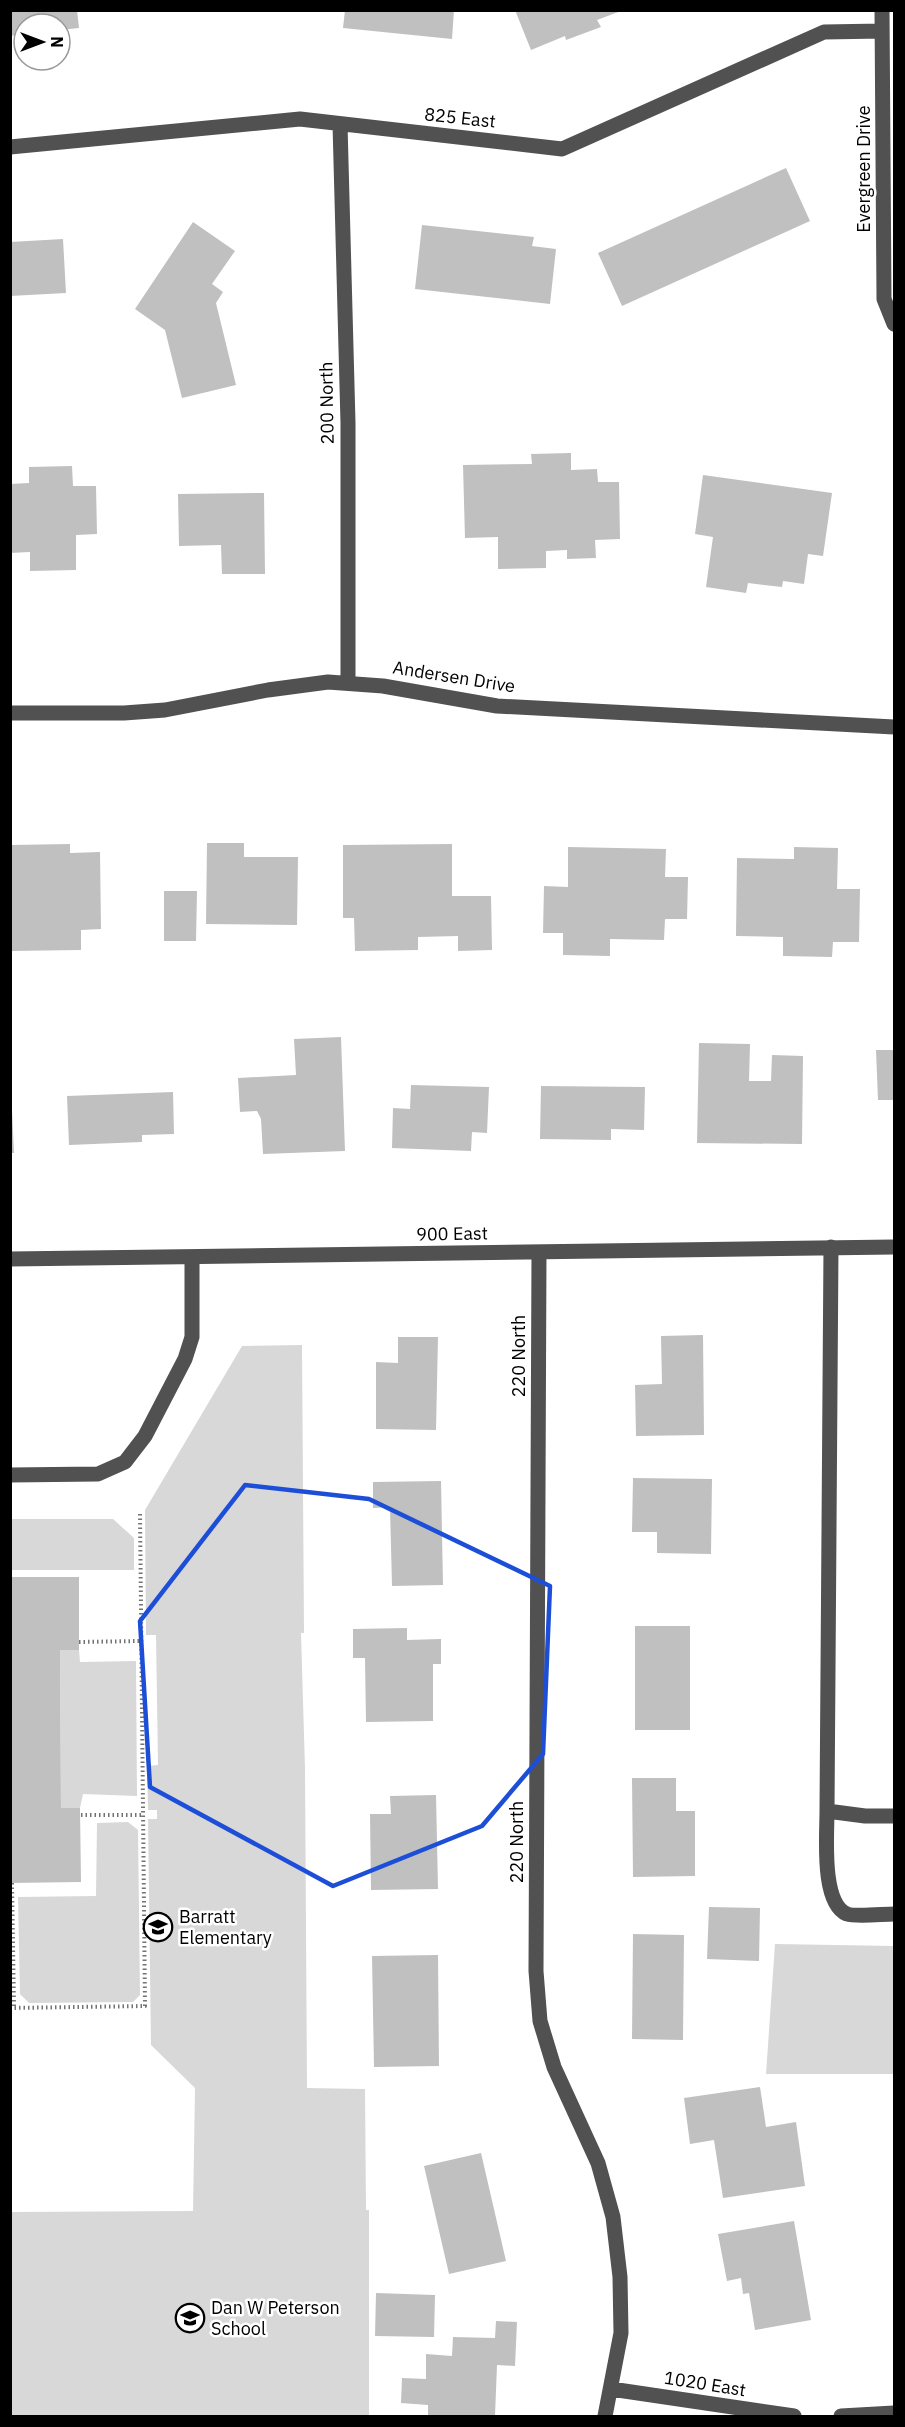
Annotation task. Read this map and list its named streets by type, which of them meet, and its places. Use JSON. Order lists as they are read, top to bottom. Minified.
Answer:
{"streets":{"street":["825 East","Evergreen Drive","200 North","Andersen Drive","900 East","220 North","1020 East"]},"crossings":[["825 East","Evergreen Drive"],["825 East","200 North"],["200 North","Andersen Drive"],["900 East","220 North"],["220 North","1020 East"]],"places":{"school or university":["Barratt Elementary","Dan W Peterson School"]},"north":"right"}
